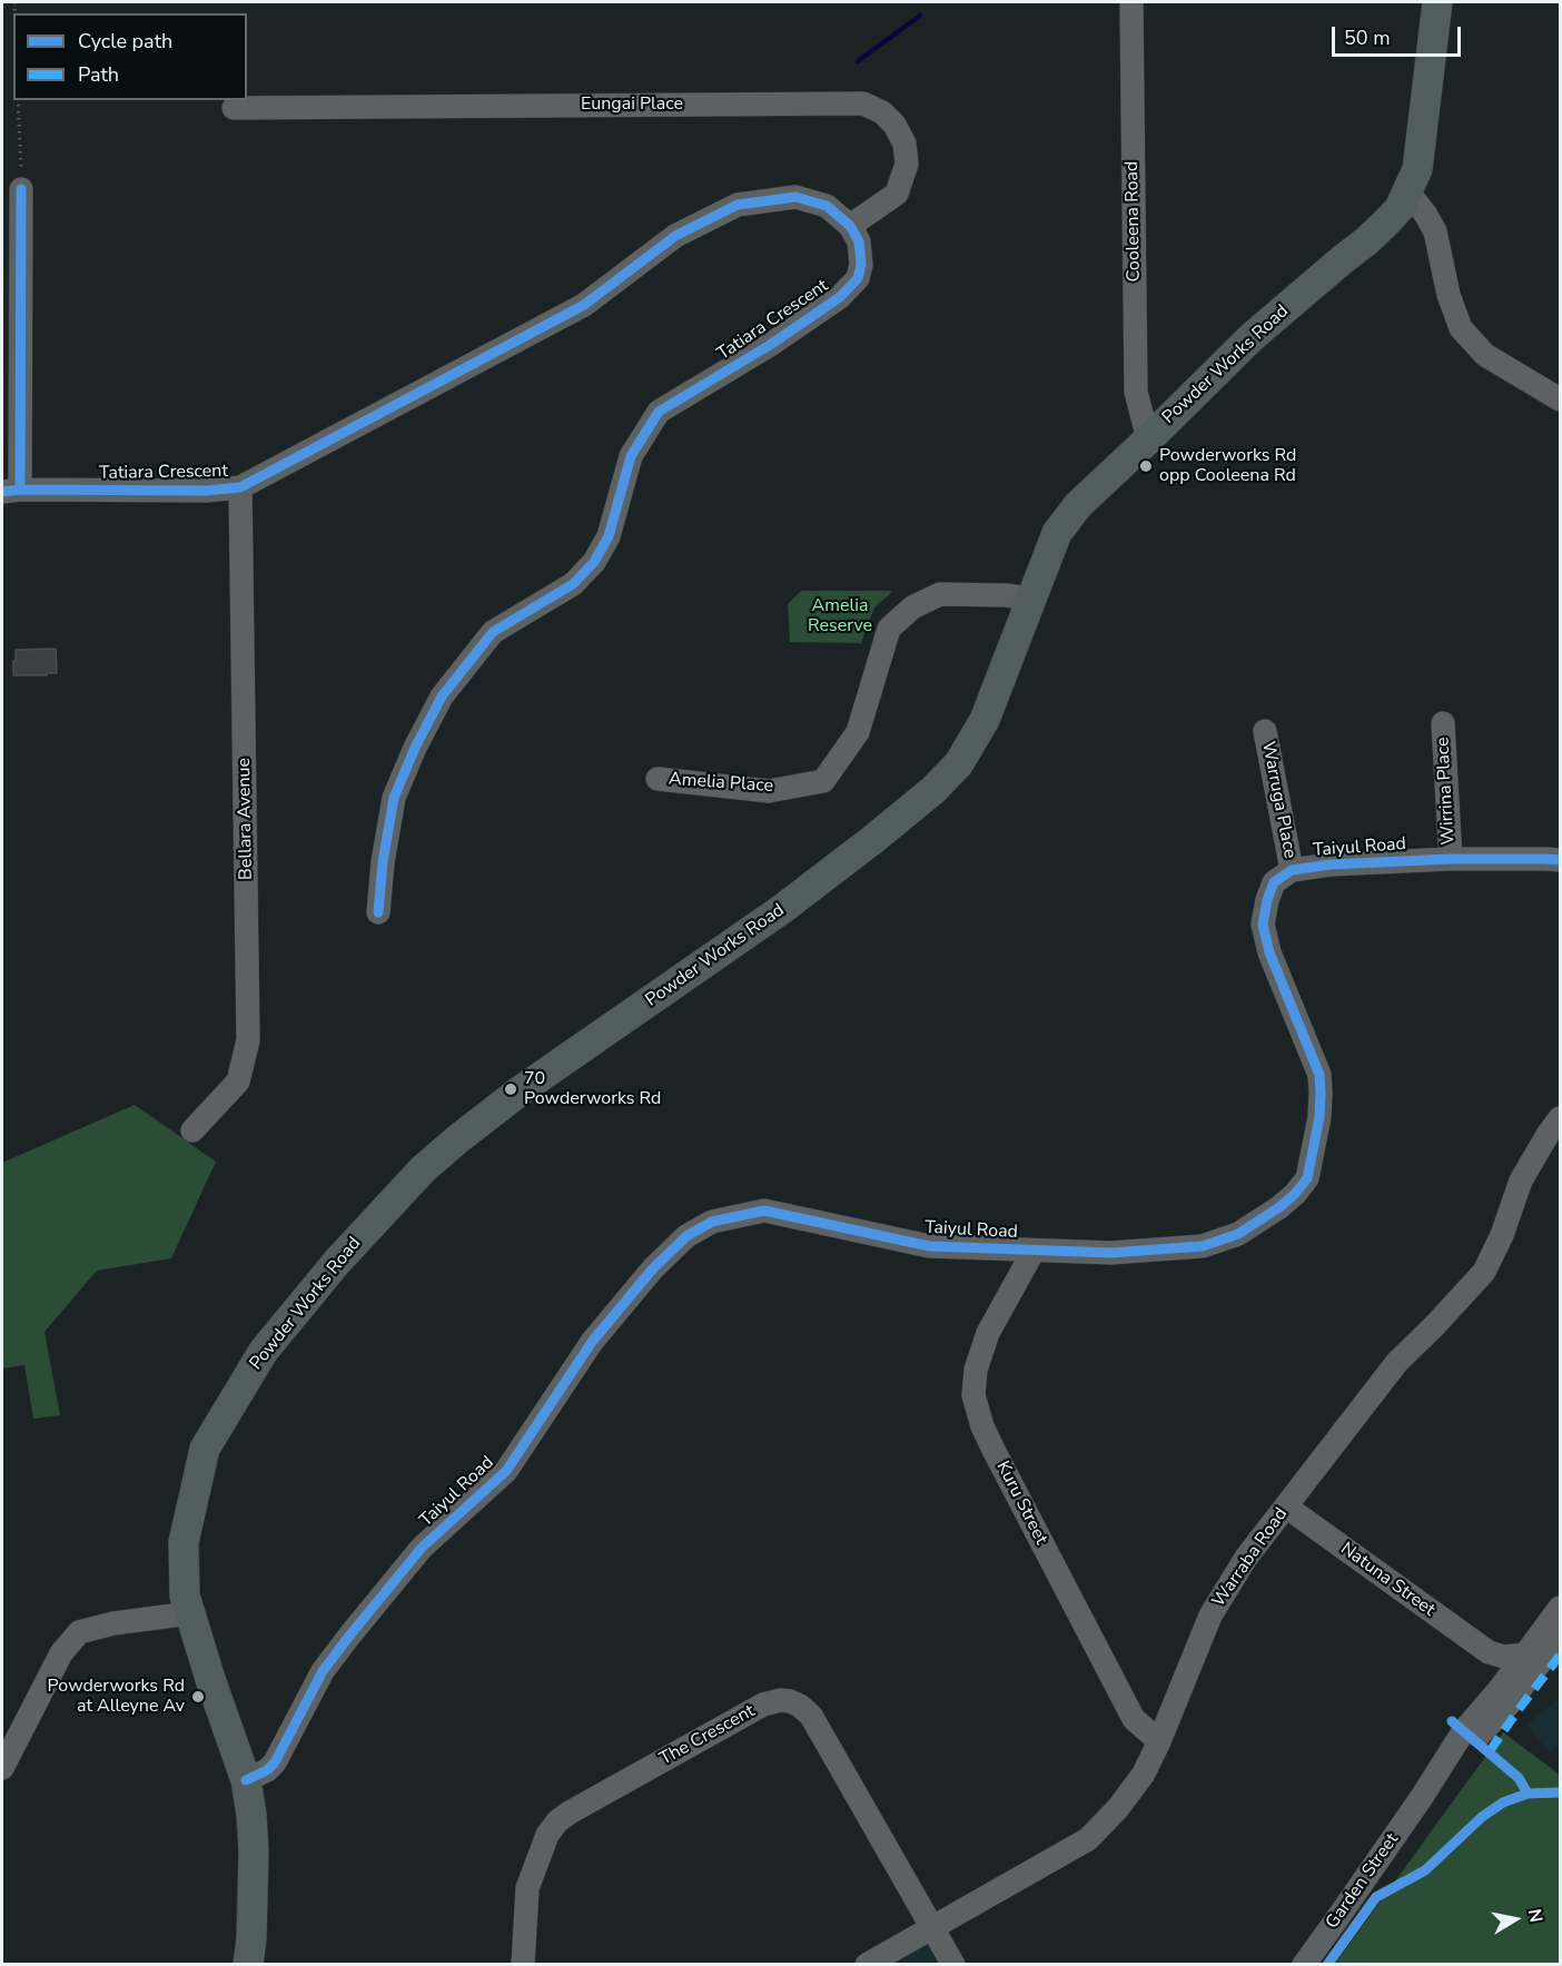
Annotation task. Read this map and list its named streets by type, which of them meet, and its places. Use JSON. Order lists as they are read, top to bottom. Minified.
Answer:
{"streets":{"main road":["Powder Works Road"],"street":["Eungai Place","Cooleena Road","Tatiara Crescent","Amelia Place","Wirrina Place","Warruga Place","Bellara Avenue","Taiyul Road","Kuru Street","Warraba Road","Natuna Street","The Crescent","Garden Street"]},"crossings":[["Eungai Place","Tatiara Crescent"],["Cooleena Road","Powder Works Road"],["Tatiara Crescent","Bellara Avenue"],["Powder Works Road","Amelia Place"],["Powder Works Road","Taiyul Road"],["Wirrina Place","Taiyul Road"],["Warruga Place","Taiyul Road"],["Taiyul Road","Kuru Street"],["Kuru Street","Warraba Road"],["Warraba Road","Natuna Street"],["Warraba Road","The Crescent"]],"parks":["Amelia Reserve"],"places":["Powderworks Rd opp Cooleena Rd","70 Powderworks Rd","Powderworks Rd at Alleyne Av"],"legend":["Cycle path","Path"],"scale_bar":"50 m","north":"right"}
